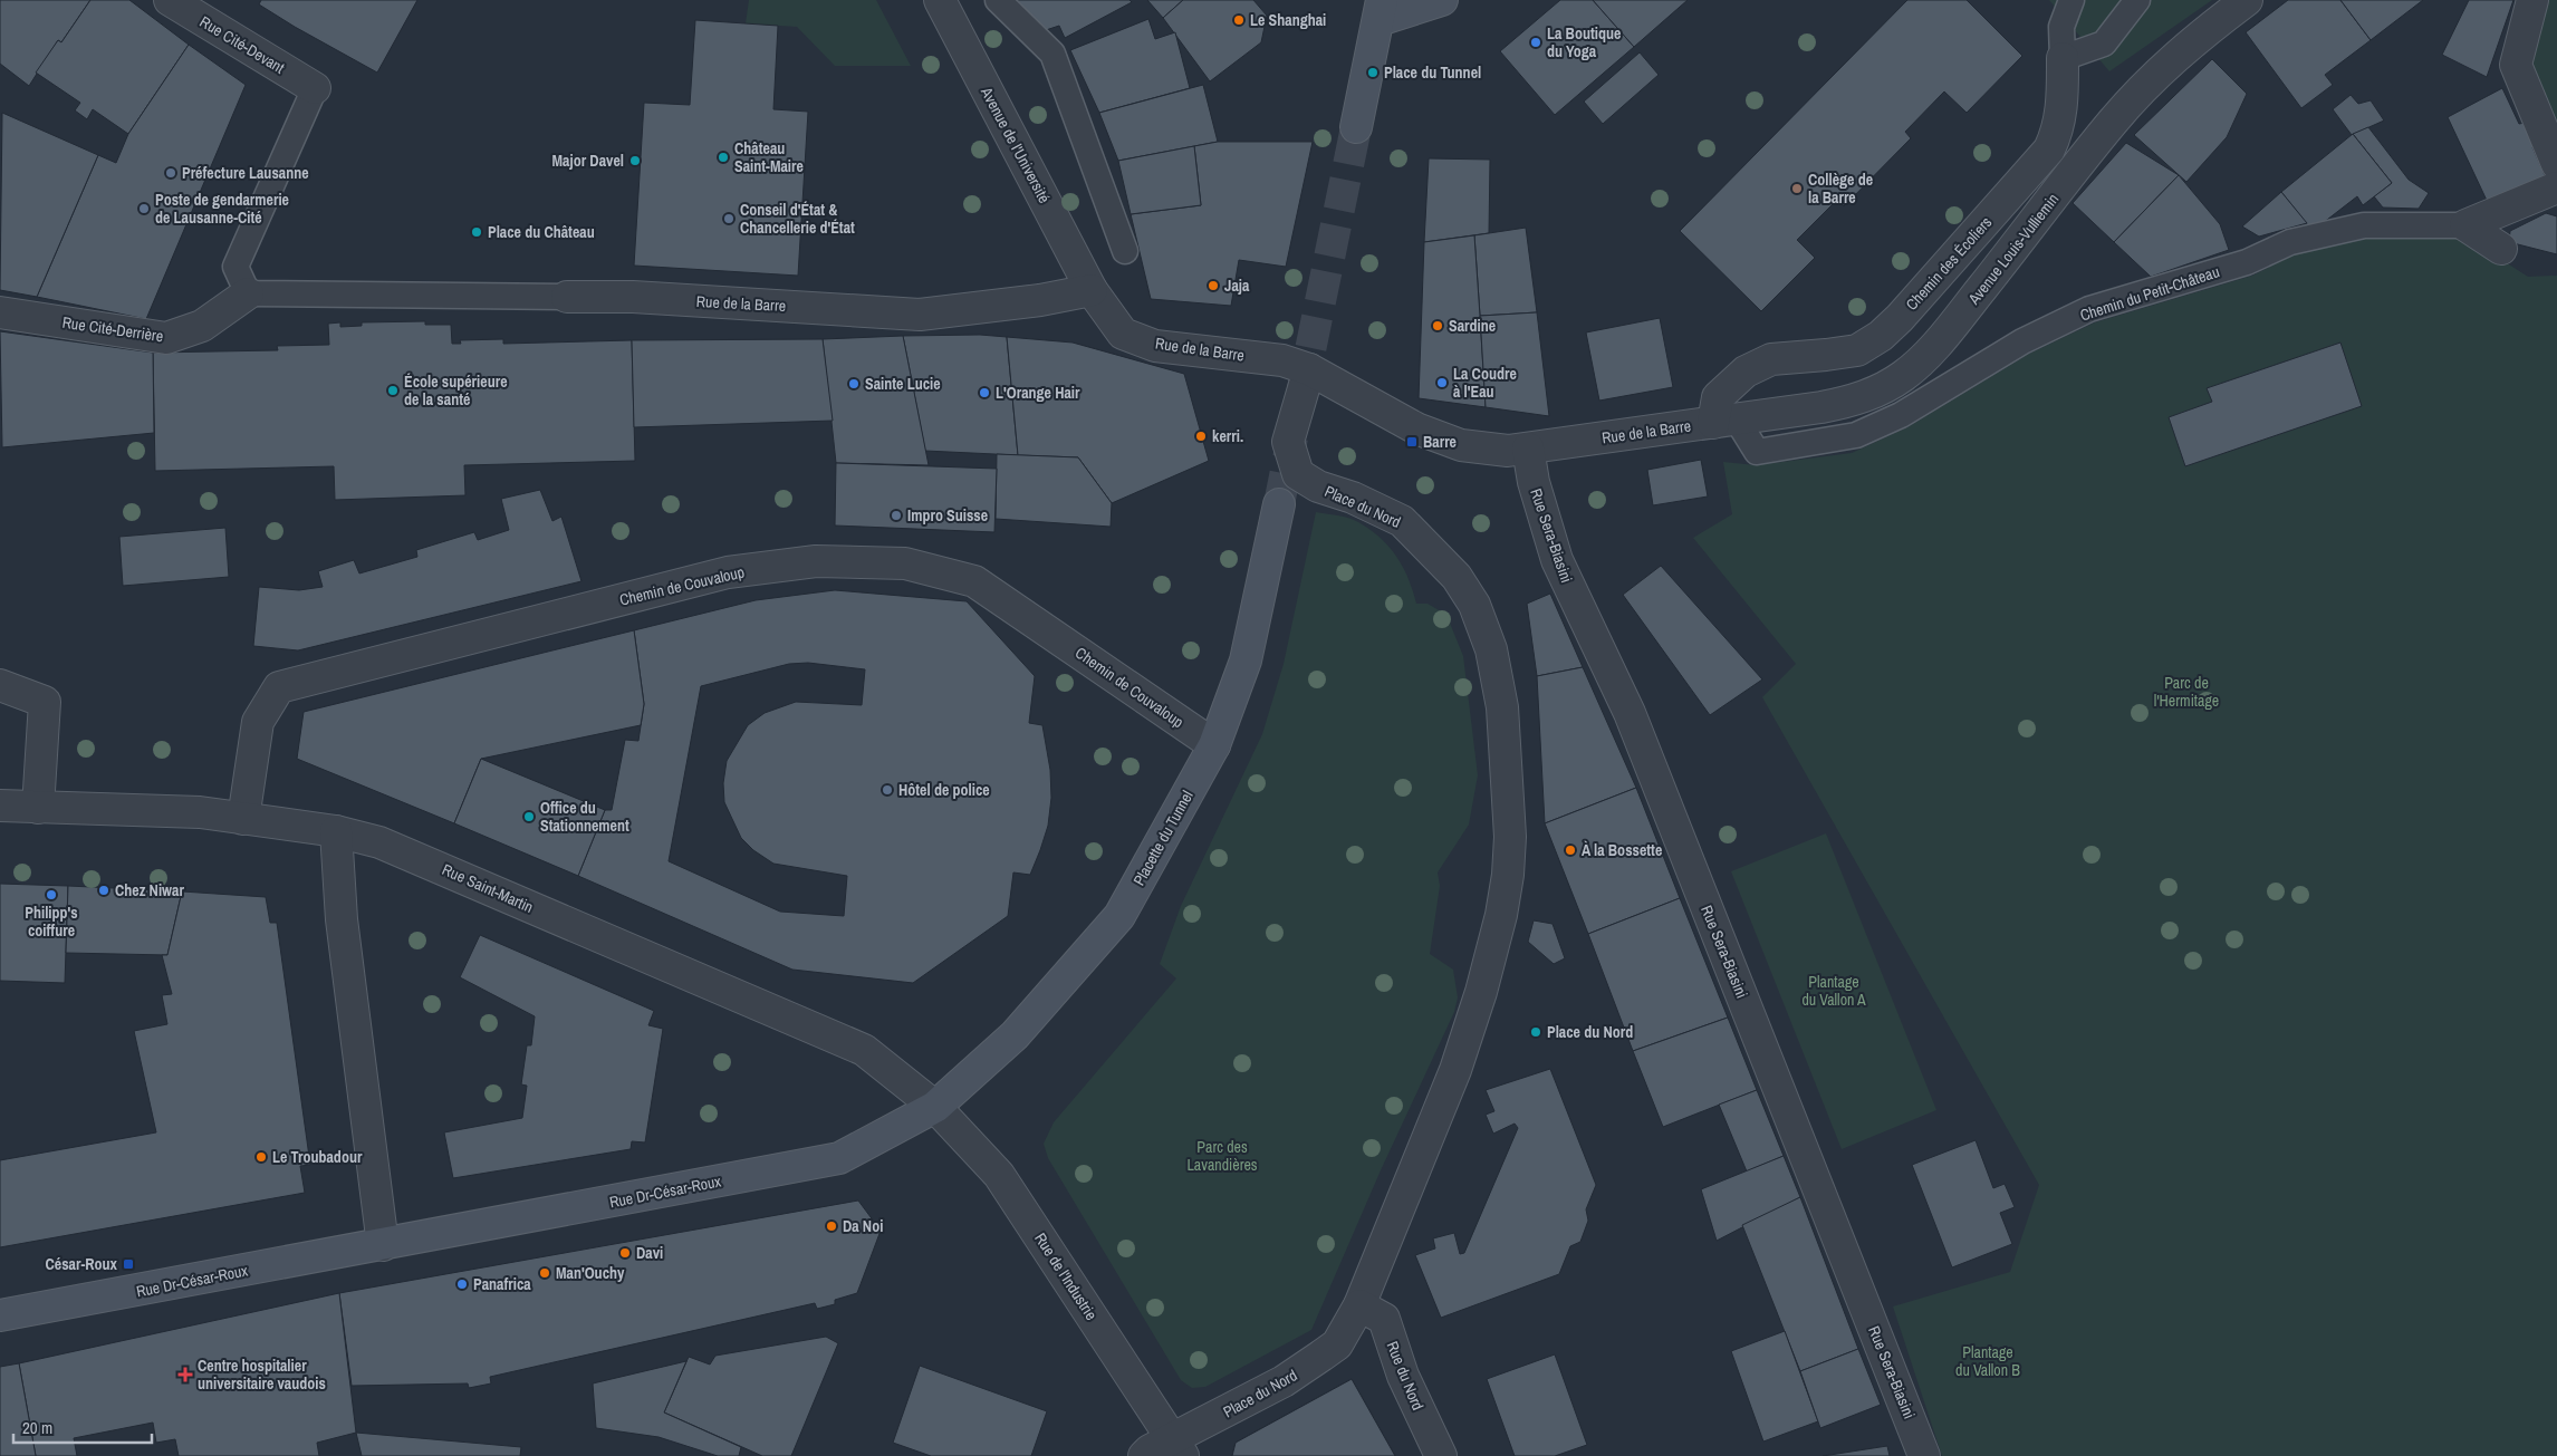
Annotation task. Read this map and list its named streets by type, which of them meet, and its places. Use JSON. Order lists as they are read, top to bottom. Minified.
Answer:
{"streets":{"main road":["Placette du Tunnel","Rue Dr-César-Roux"],"street":["Rue Cité-Devant","Avenue de l'Université","Avenue Louis-Vulliemin","Chemin des Écoliers","Chemin du Petit-Château","Rue de la Barre","Rue Cité-Derrière","Place du Nord","Rue Sera-Biasini","Chemin de Couvaloup","Rue Saint-Martin","Rue de l'Industrie","Rue du Nord"]},"crossings":[["Avenue de l'Université","Rue de la Barre"],["Avenue Louis-Vulliemin","Chemin des Écoliers"],["Avenue Louis-Vulliemin","Chemin du Petit-Château"],["Avenue Louis-Vulliemin","Rue de la Barre"],["Chemin des Écoliers","Chemin du Petit-Château"],["Chemin des Écoliers","Rue de la Barre"],["Chemin du Petit-Château","Rue de la Barre"],["Rue de la Barre","Place du Nord"],["Rue de la Barre","Rue Sera-Biasini"],["Place du Nord","Rue de l'Industrie"],["Place du Nord","Rue du Nord"],["Chemin de Couvaloup","Placette du Tunnel"],["Chemin de Couvaloup","Rue Saint-Martin"],["Placette du Tunnel","Rue Saint-Martin"],["Placette du Tunnel","Rue Dr-César-Roux"],["Placette du Tunnel","Rue de l'Industrie"],["Rue Saint-Martin","Rue Dr-César-Roux"],["Rue Saint-Martin","Rue de l'Industrie"],["Rue Dr-César-Roux","Rue de l'Industrie"]],"parks":["Parc de l'Hermitage","Plantage du Vallon A","Parc des Lavandières","Plantage du Vallon B"],"places":{"other":["Le Shanghai","La Boutique du Yoga","Place du Tunnel","Château Saint-Maire","Major Davel","Préfecture Lausanne","Collège de la Barre","Poste de gendarmerie de Lausanne-Cité","Conseil d'État & Chancellerie d'État","Place du Château","Jaja","Sardine","La Coudre à l'Eau","Sainte Lucie","École supérieure de la santé","L'Orange Hair","kerri.","Impro Suisse","Hôtel de police","Office du Stationnement","À la Bossette","Chez Niwar","Philipp's coiffure","Place du Nord","Le Troubadour","Da Noi","Davi","Man'Ouchy","Panafrica"],"transit":["Barre","César-Roux"],"health":["Centre hospitalier universitaire vaudois"]},"scale_bar":"20 m"}
